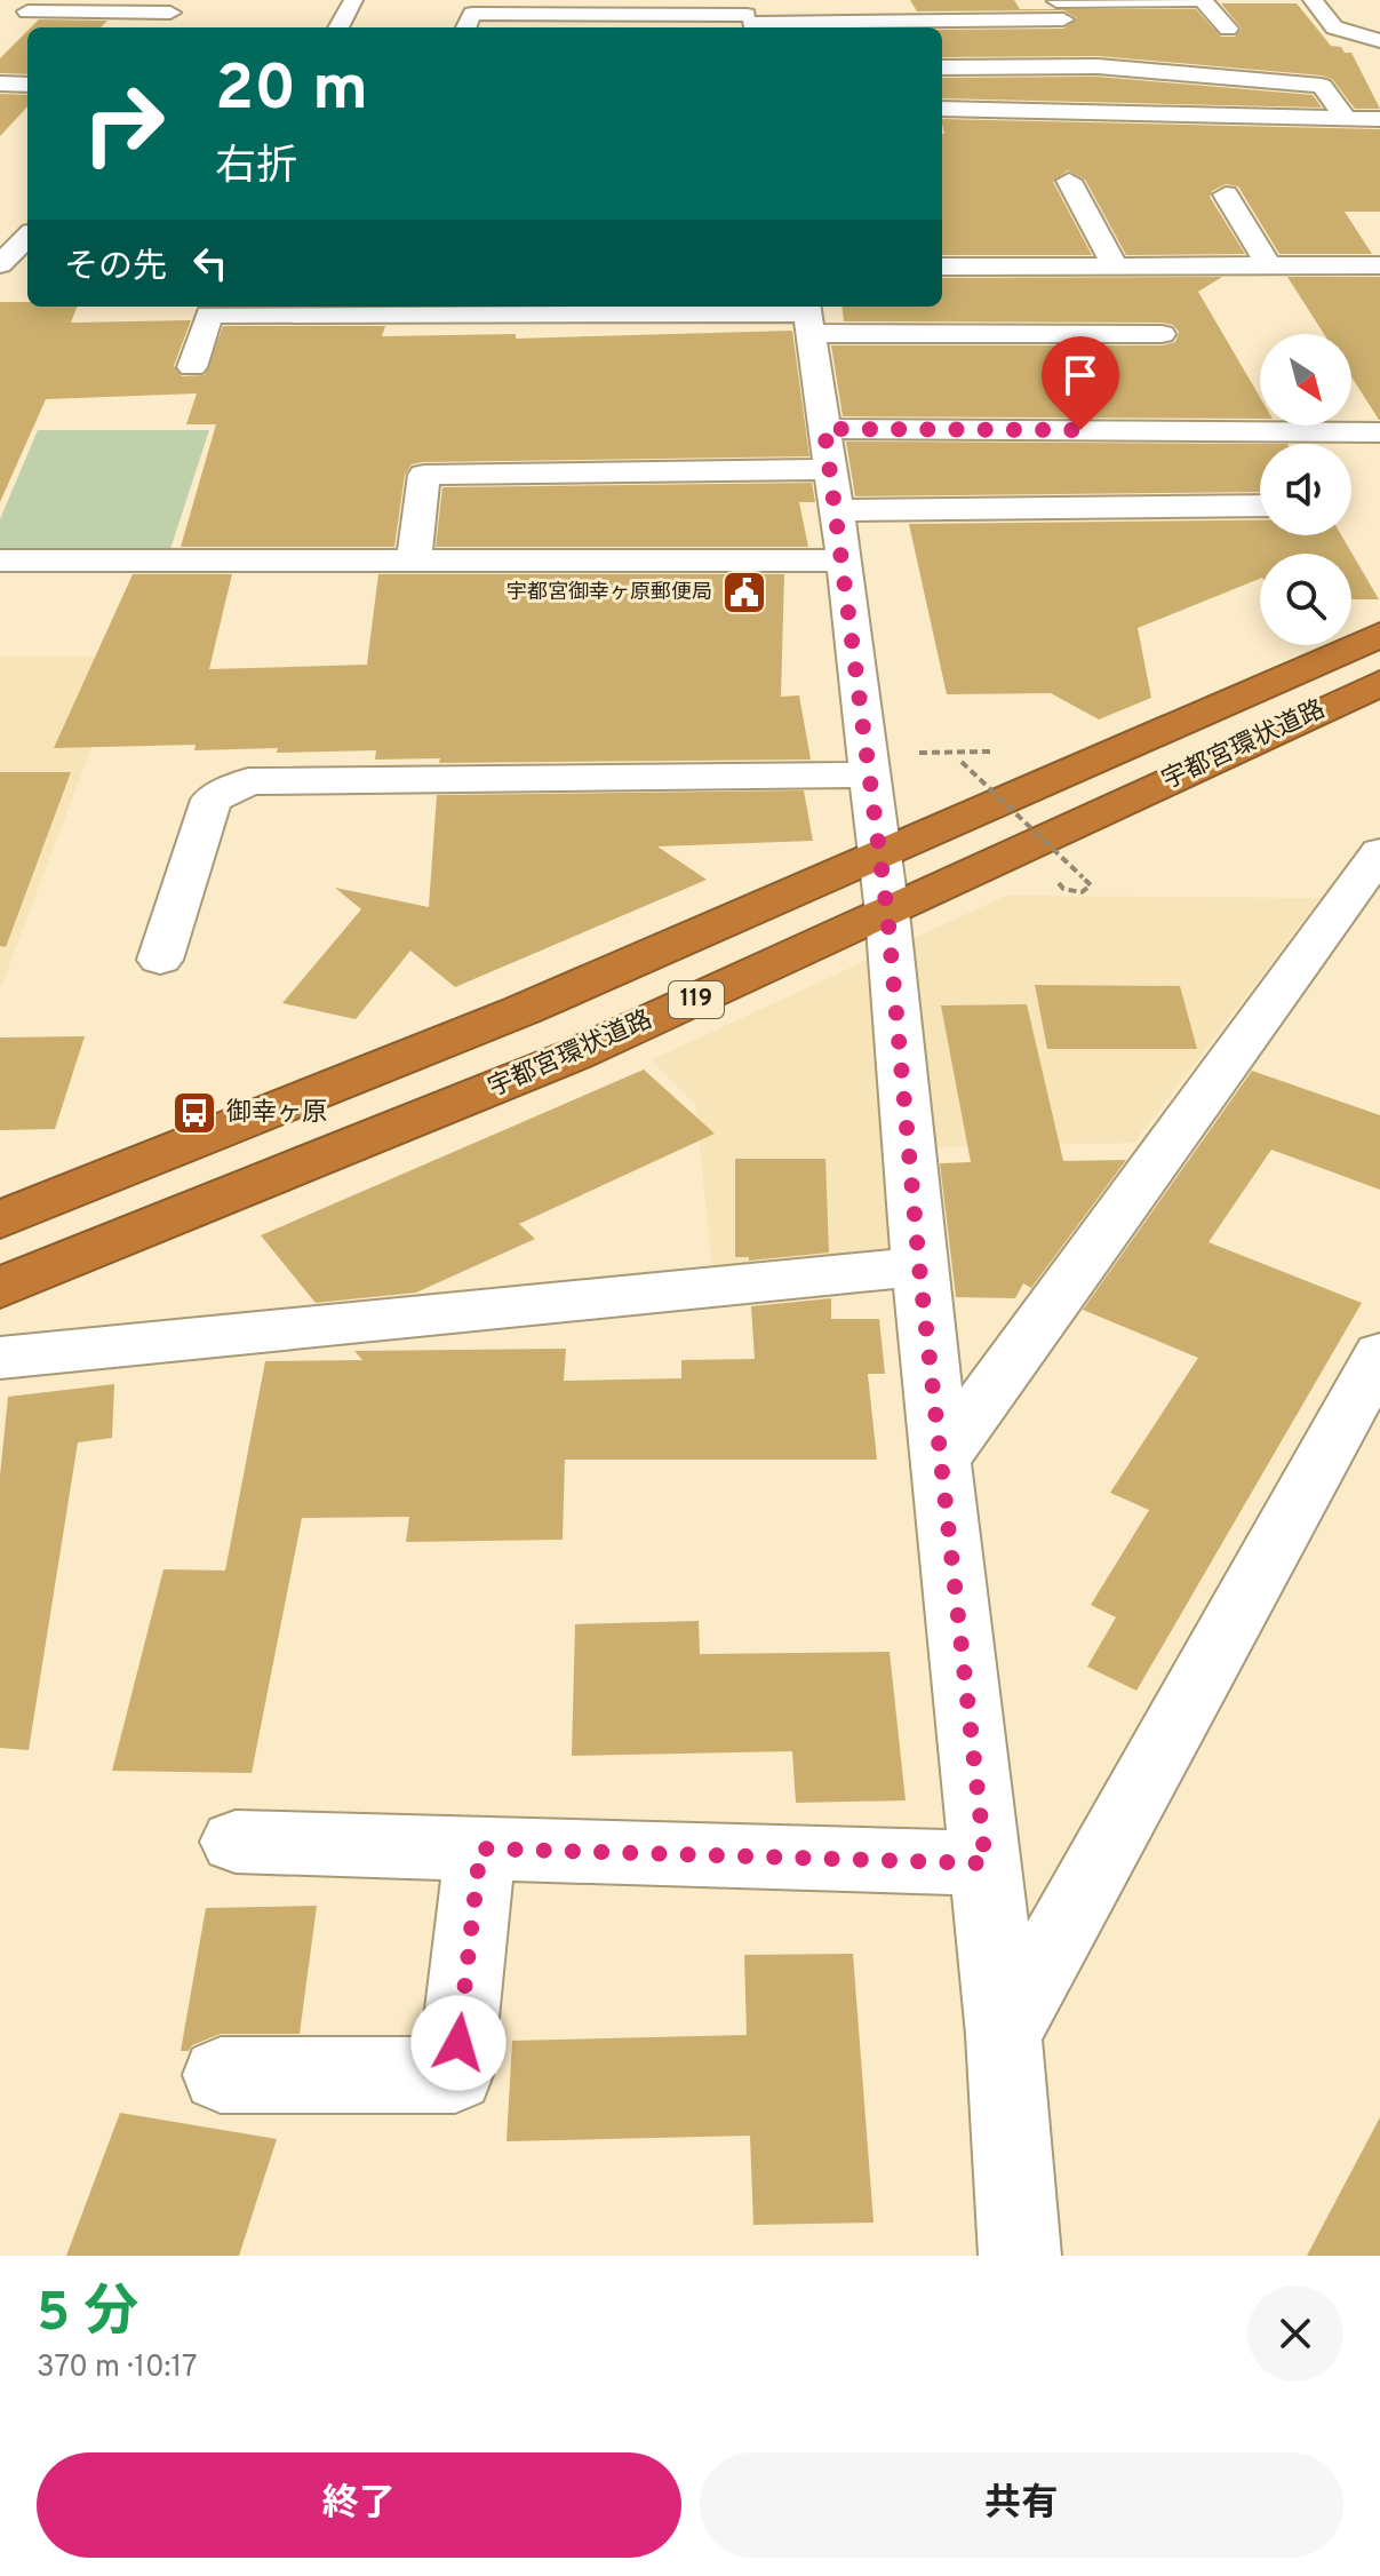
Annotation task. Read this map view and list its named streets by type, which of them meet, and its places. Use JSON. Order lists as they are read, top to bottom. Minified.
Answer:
{"streets":{"highway":["宇都宮環状道路","119"]},"places":{"public building":["宇都宮御幸ヶ原郵便局"],"bus stop":["御幸ヶ原"]},"north":"bottom right","page":{"turn":["20 m","右折"],"then":"その先","heading":["5 分","370 m · 10:17"],"buttons":["終了","共有"]}}
